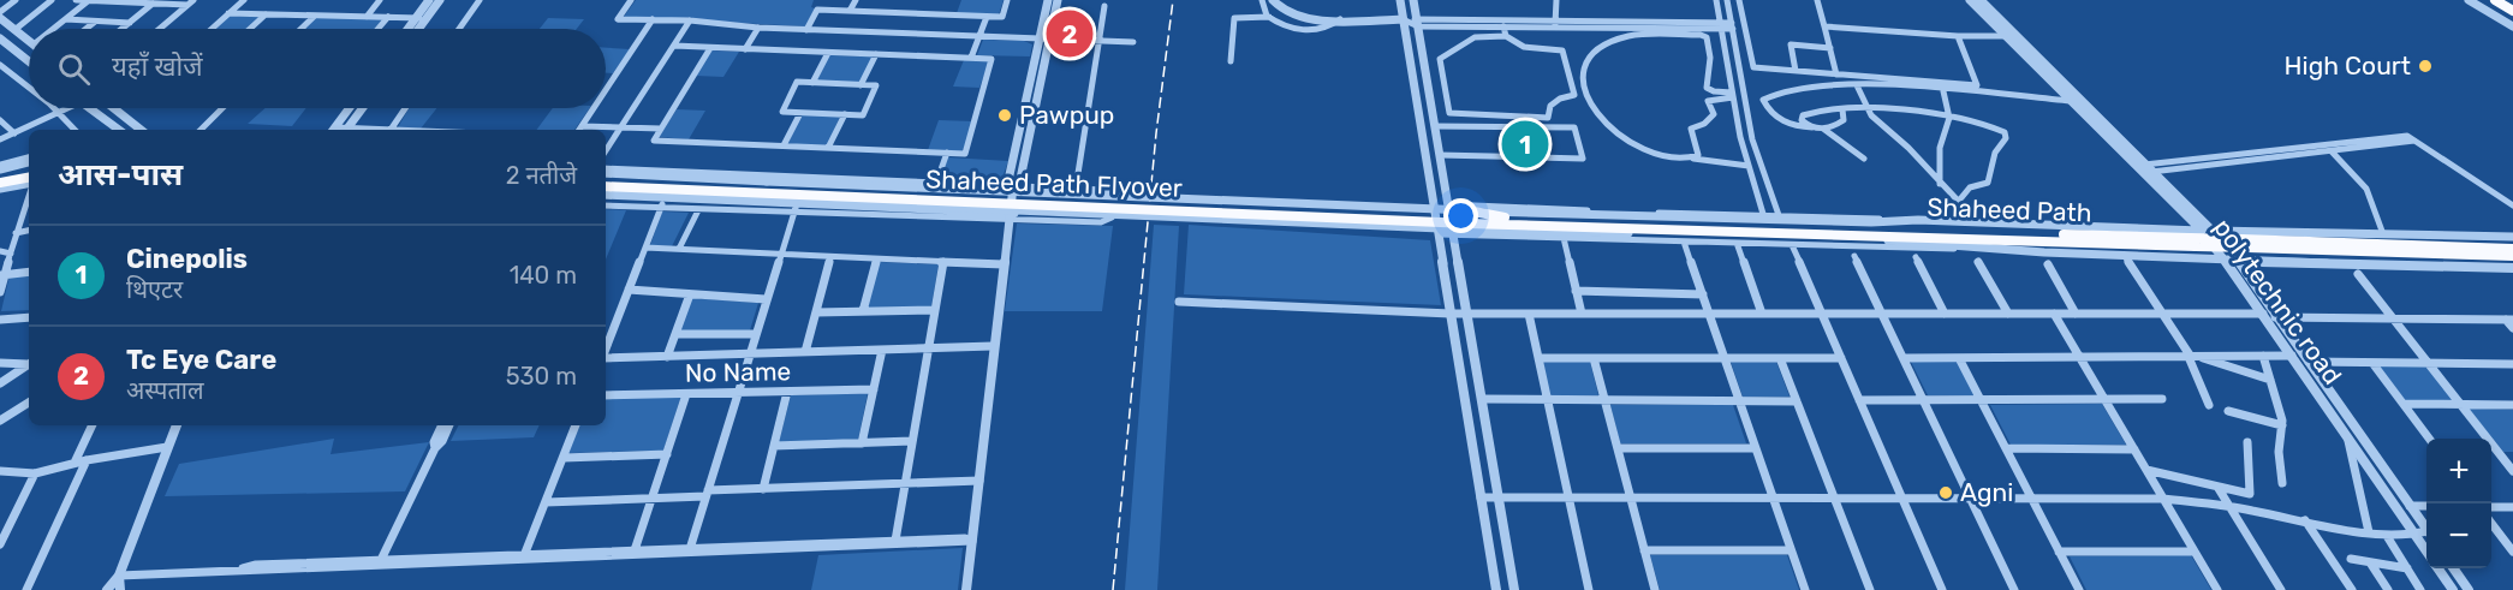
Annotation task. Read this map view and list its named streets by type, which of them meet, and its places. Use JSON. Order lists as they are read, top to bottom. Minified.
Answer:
{"streets":{"highway":["Shaheed Path Flyover","Shaheed Path"],"street":["polytechnic road","No Name"]},"places":["High Court","Pawpup","Agni"],"page":{"pins":["2","1"],"search":"यहाँ खोजें","heading":["आस-पास","2 नतीजे"],"list":[{"mark":"1","name":"Cinepolis","note":"थिएटर","value":"140 m"},{"mark":"2","name":"Tc Eye Care","note":"अस्पताल","value":"530 m"}],"map_buttons":["+","−"]}}
